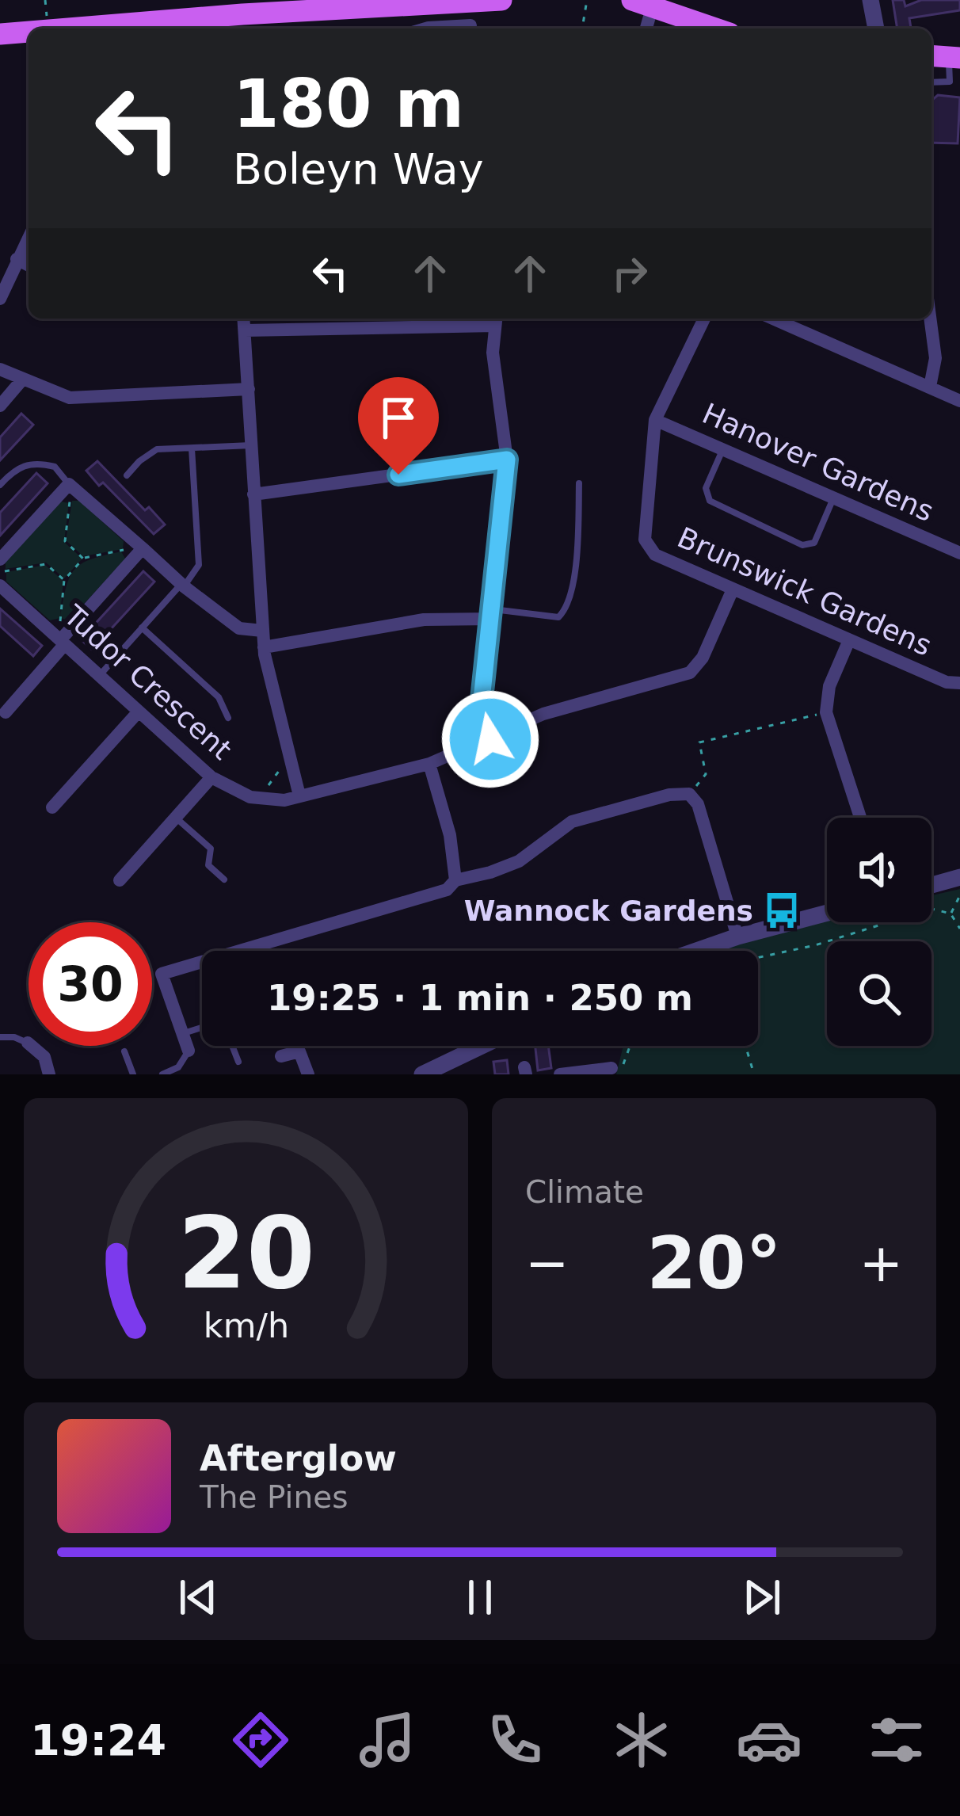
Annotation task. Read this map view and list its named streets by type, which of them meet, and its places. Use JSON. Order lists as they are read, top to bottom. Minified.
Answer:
{"streets":{"street":["Hanover Gardens","Brunswick Gardens","Tudor Crescent"]},"crossings":[["Hanover Gardens","Brunswick Gardens"],["Brunswick Gardens","Tudor Crescent"]],"places":{"bus stop":["Wannock Gardens"]},"page":{"turn":["180 m","Boleyn Way"],"limit":"30","trip":"19:25 · 1 min · 250 m","tile":"Climate","heat":["−","20°","+"],"song":["Afterglow","The Pines"],"tabs":"19:24","gauge":["20","km/h"]}}
